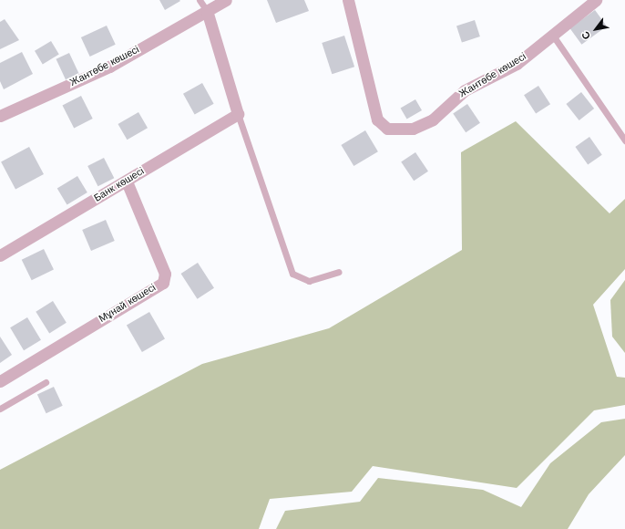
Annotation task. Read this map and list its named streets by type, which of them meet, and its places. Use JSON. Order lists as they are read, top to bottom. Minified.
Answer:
{"streets":{"street":["Жантөбе көшесі","Банк көшесі","Мұнай көшесі"]},"crossings":[["Банк көшесі","Мұнай көшесі"]],"north":"bottom left"}
